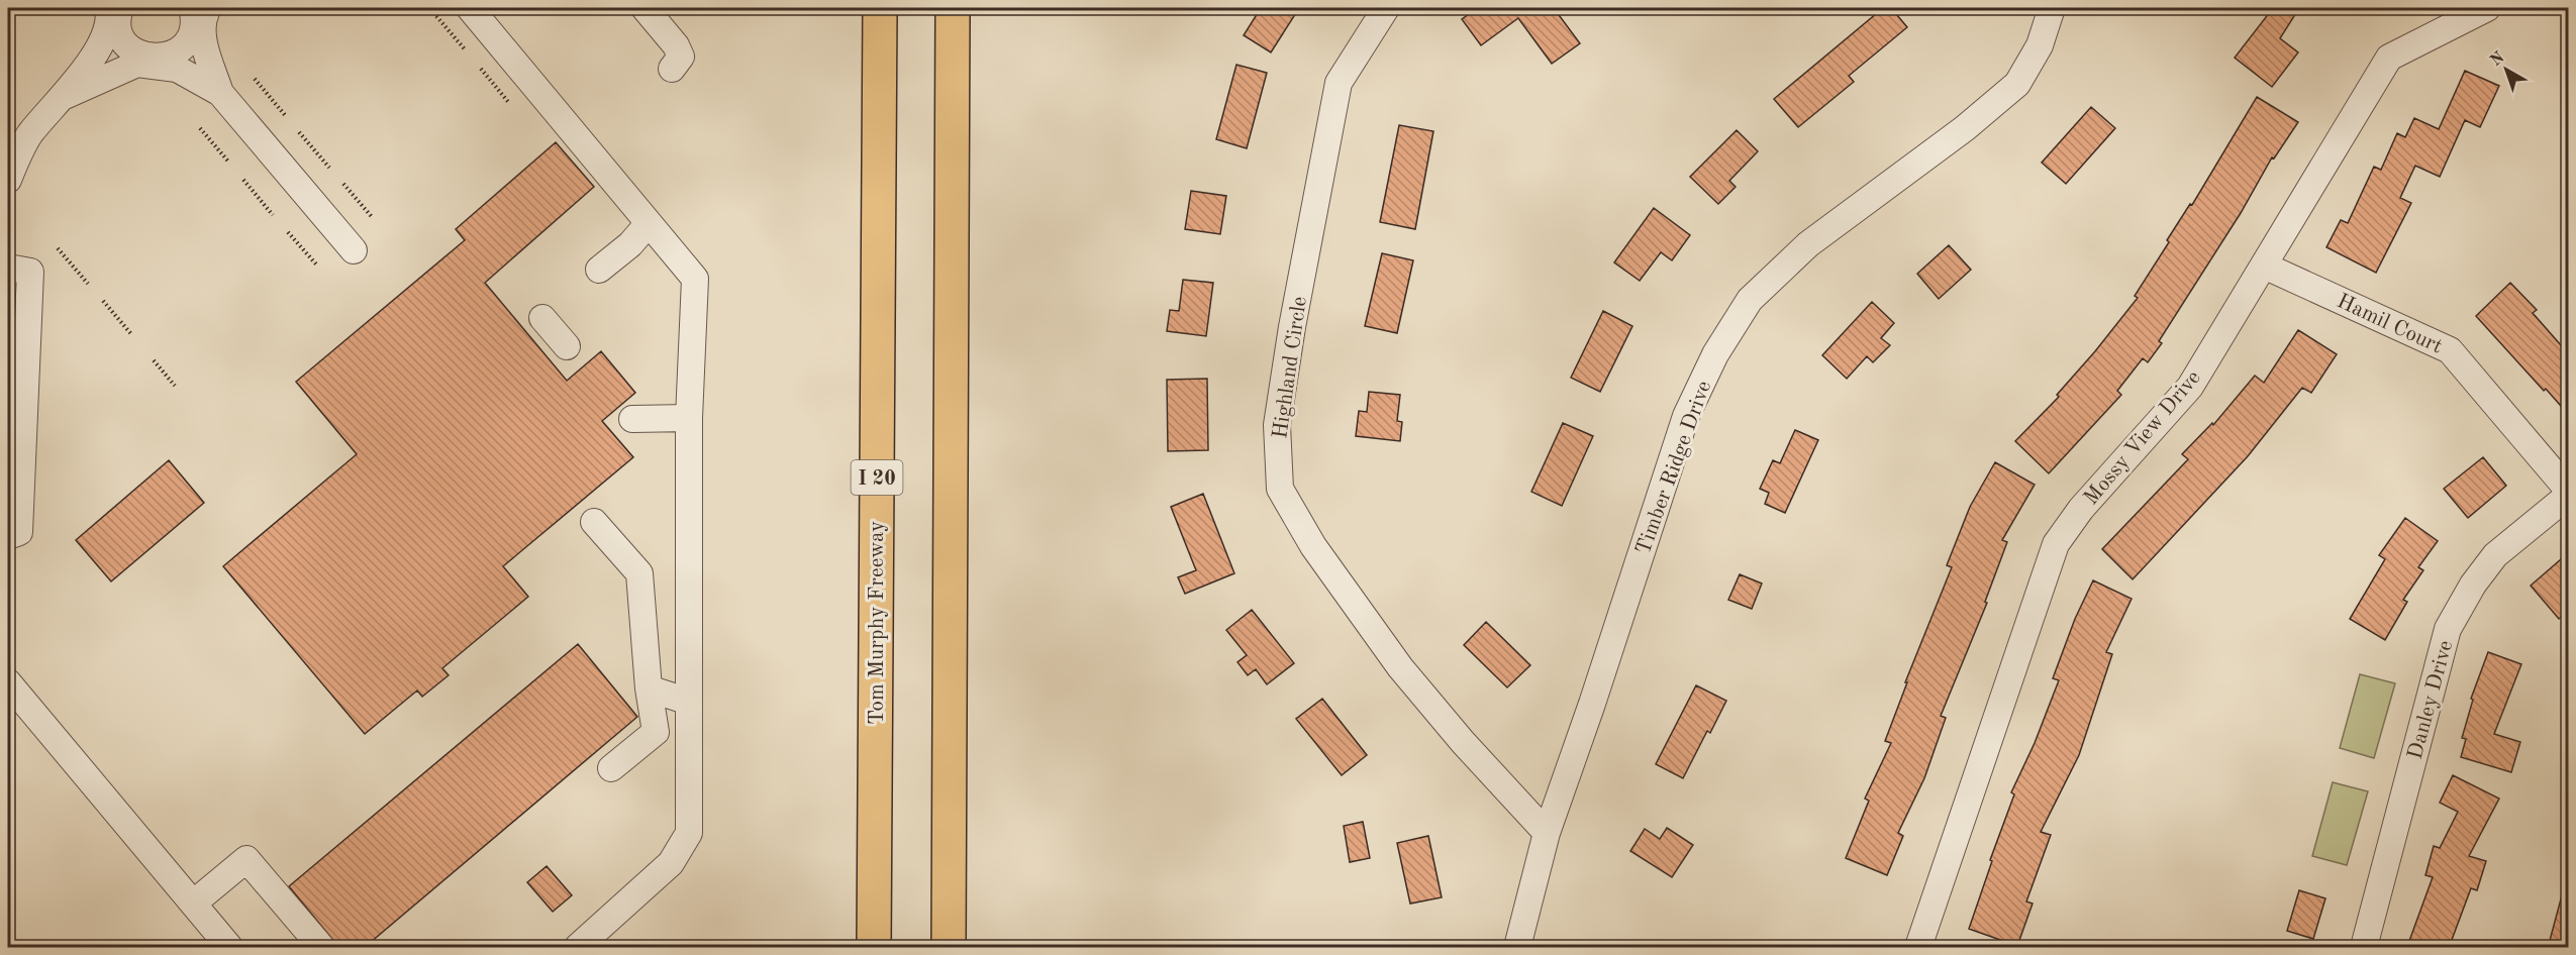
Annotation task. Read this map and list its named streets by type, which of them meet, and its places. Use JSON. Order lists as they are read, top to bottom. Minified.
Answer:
{"streets":{"highway":["I 20","Tom Murphy Freeway"],"street":["Hamil Court","Highland Circle","Mossy View Drive","Timber Ridge Drive","Danley Drive"]},"crossings":[["Hamil Court","Mossy View Drive"],["Highland Circle","Timber Ridge Drive"]],"north":"top left"}
